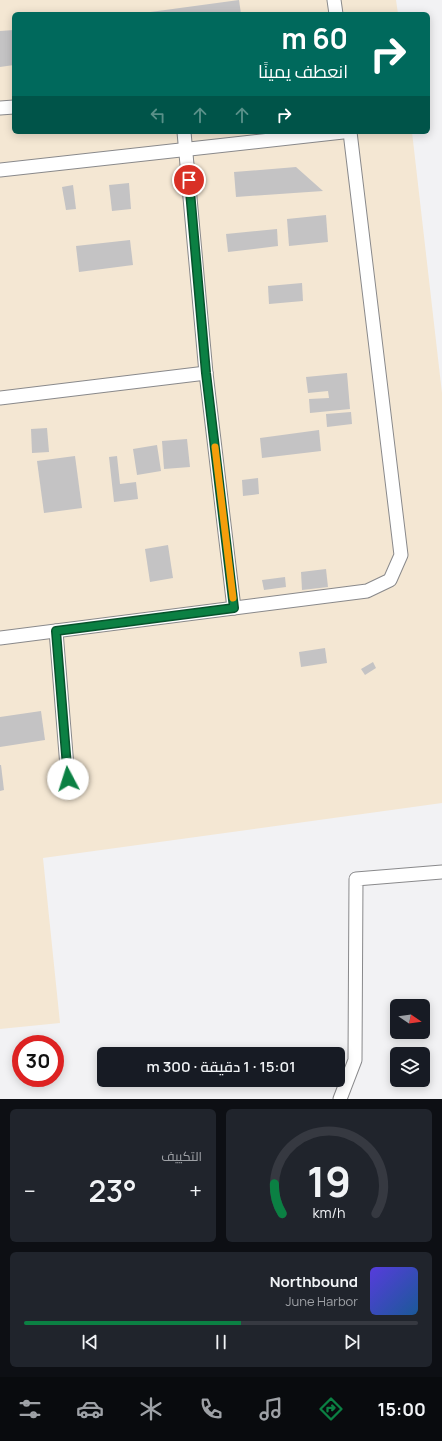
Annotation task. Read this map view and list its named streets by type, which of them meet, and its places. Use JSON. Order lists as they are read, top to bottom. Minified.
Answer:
{"north":"right","page":{"turn":["60 m","انعطف يمينًا"],"limit":"30","trip":"15:01 · 1 دقيقة · 300 m","tile":"التكييف","heat":["−","23°","+"],"song":["Northbound","June Harbor"],"tabs":"15:00","gauge":["19","km/h"]}}
